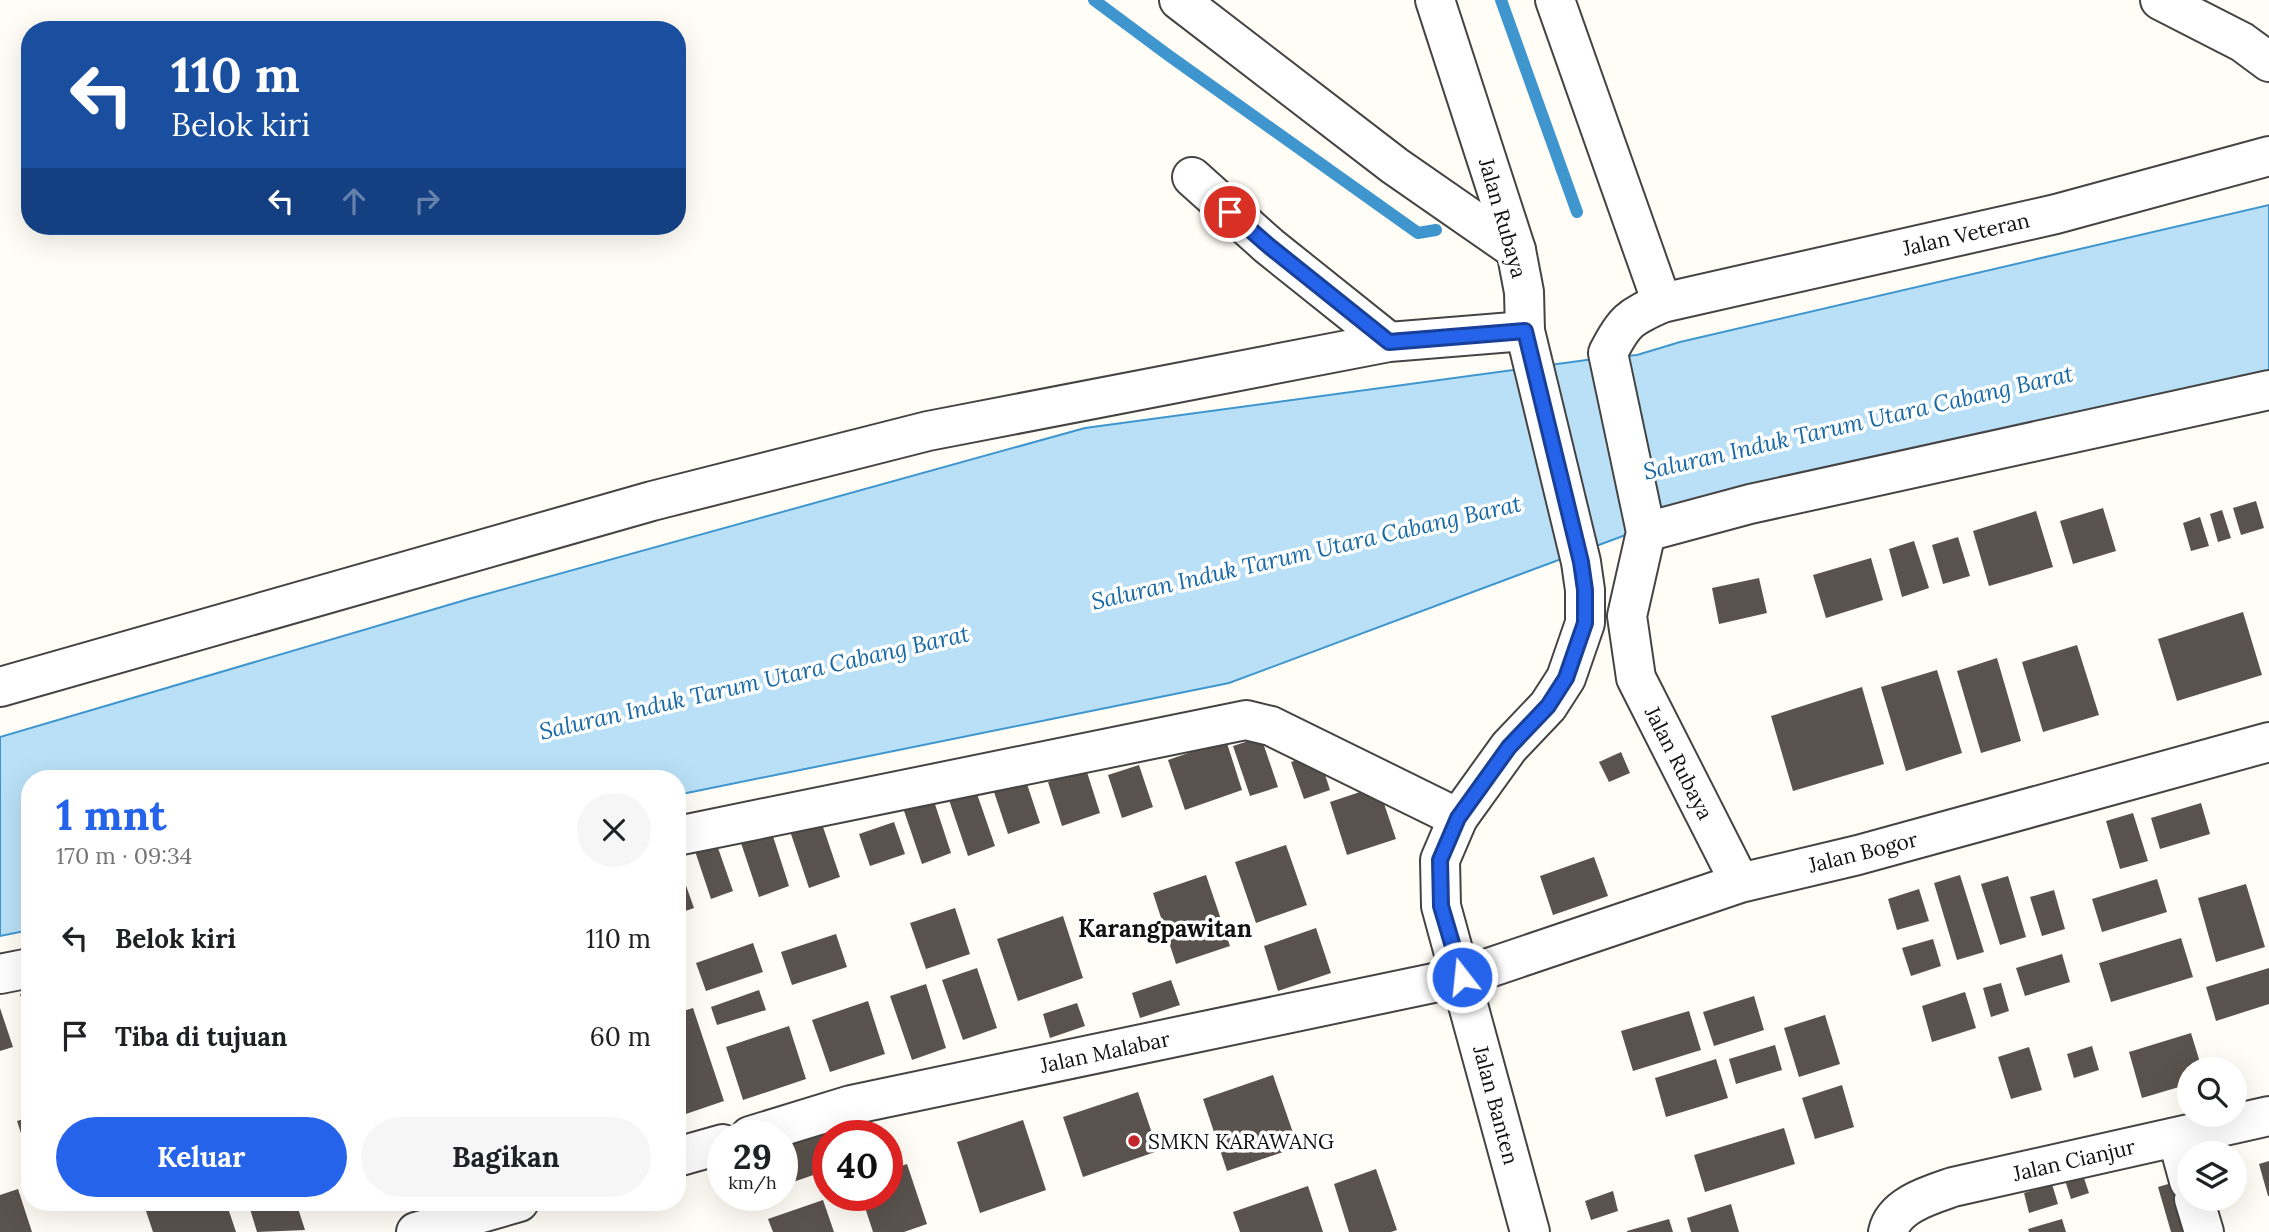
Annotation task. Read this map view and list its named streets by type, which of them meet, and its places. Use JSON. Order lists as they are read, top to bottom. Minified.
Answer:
{"streets":{"street":["Jalan Rubaya","Jalan Veteran","Jalan Bogor","Jalan Malabar","Jalan Banten","Jalan Cianjur"]},"crossings":[["Jalan Rubaya","Jalan Veteran"],["Jalan Rubaya","Jalan Bogor"],["Jalan Rubaya","Jalan Malabar"],["Jalan Rubaya","Jalan Banten"],["Jalan Bogor","Jalan Malabar"],["Jalan Bogor","Jalan Banten"],["Jalan Malabar","Jalan Banten"]],"districts":["Karangpawitan"],"water":["Saluran Induk Tarum Utara Cabang Barat"],"places":["SMKN KARAWANG"],"page":{"turn":["110 m","Belok kiri"],"heading":["1 mnt","170 m · 09:34"],"list":[{"name":"Belok kiri","value":"110 m"},{"name":"Tiba di tujuan","value":"60 m"}],"buttons":["Keluar","Bagikan"],"speed":"29 km/h","limit":"40"}}
